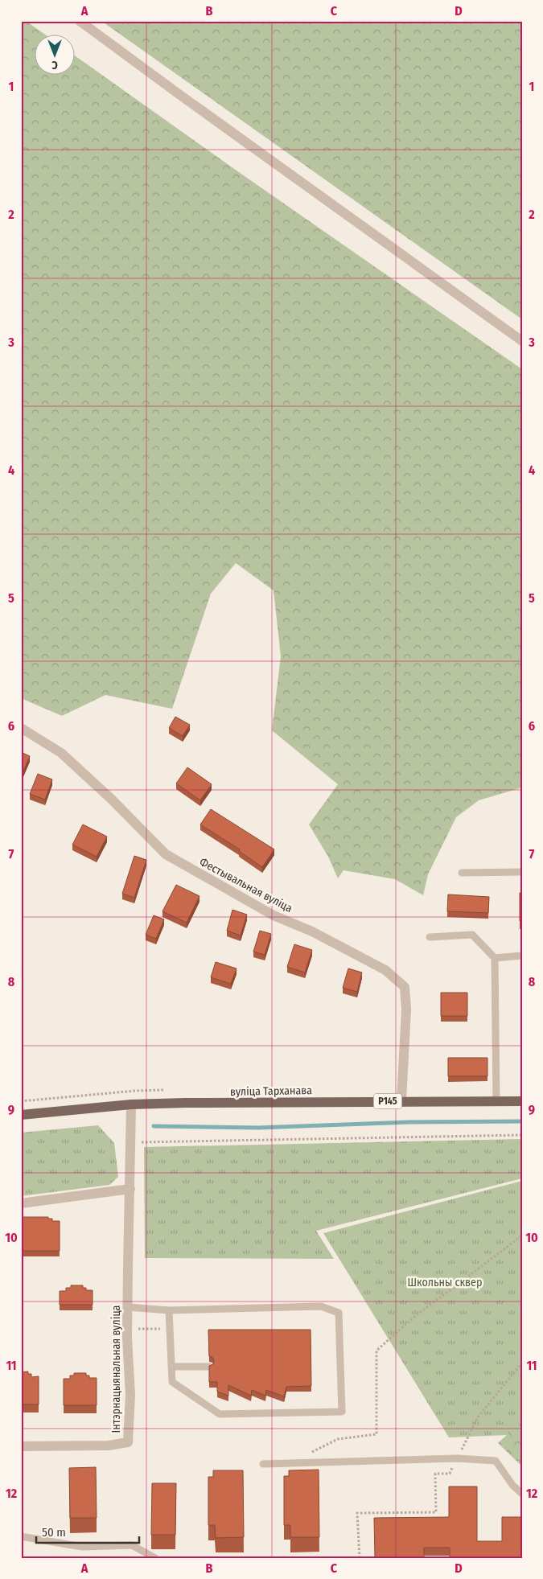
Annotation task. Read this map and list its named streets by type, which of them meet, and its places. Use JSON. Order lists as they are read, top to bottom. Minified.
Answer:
{"streets":{"main road":["вуліца Тарханава","Р145"],"street":["Фестывальная вуліца","Інтэрнацыянальная вуліца"]},"crossings":[["Фестывальная вуліца","вуліца Тарханава"],["вуліца Тарханава","Інтэрнацыянальная вуліца"]],"parks":["Школьны сквер"],"scale_bar":"50 m","north":"bottom","grid":{"columns":["A","B","C","D"],"rows":["1","2","3","4","5","6","7","8","9","10","11","12"]}}
